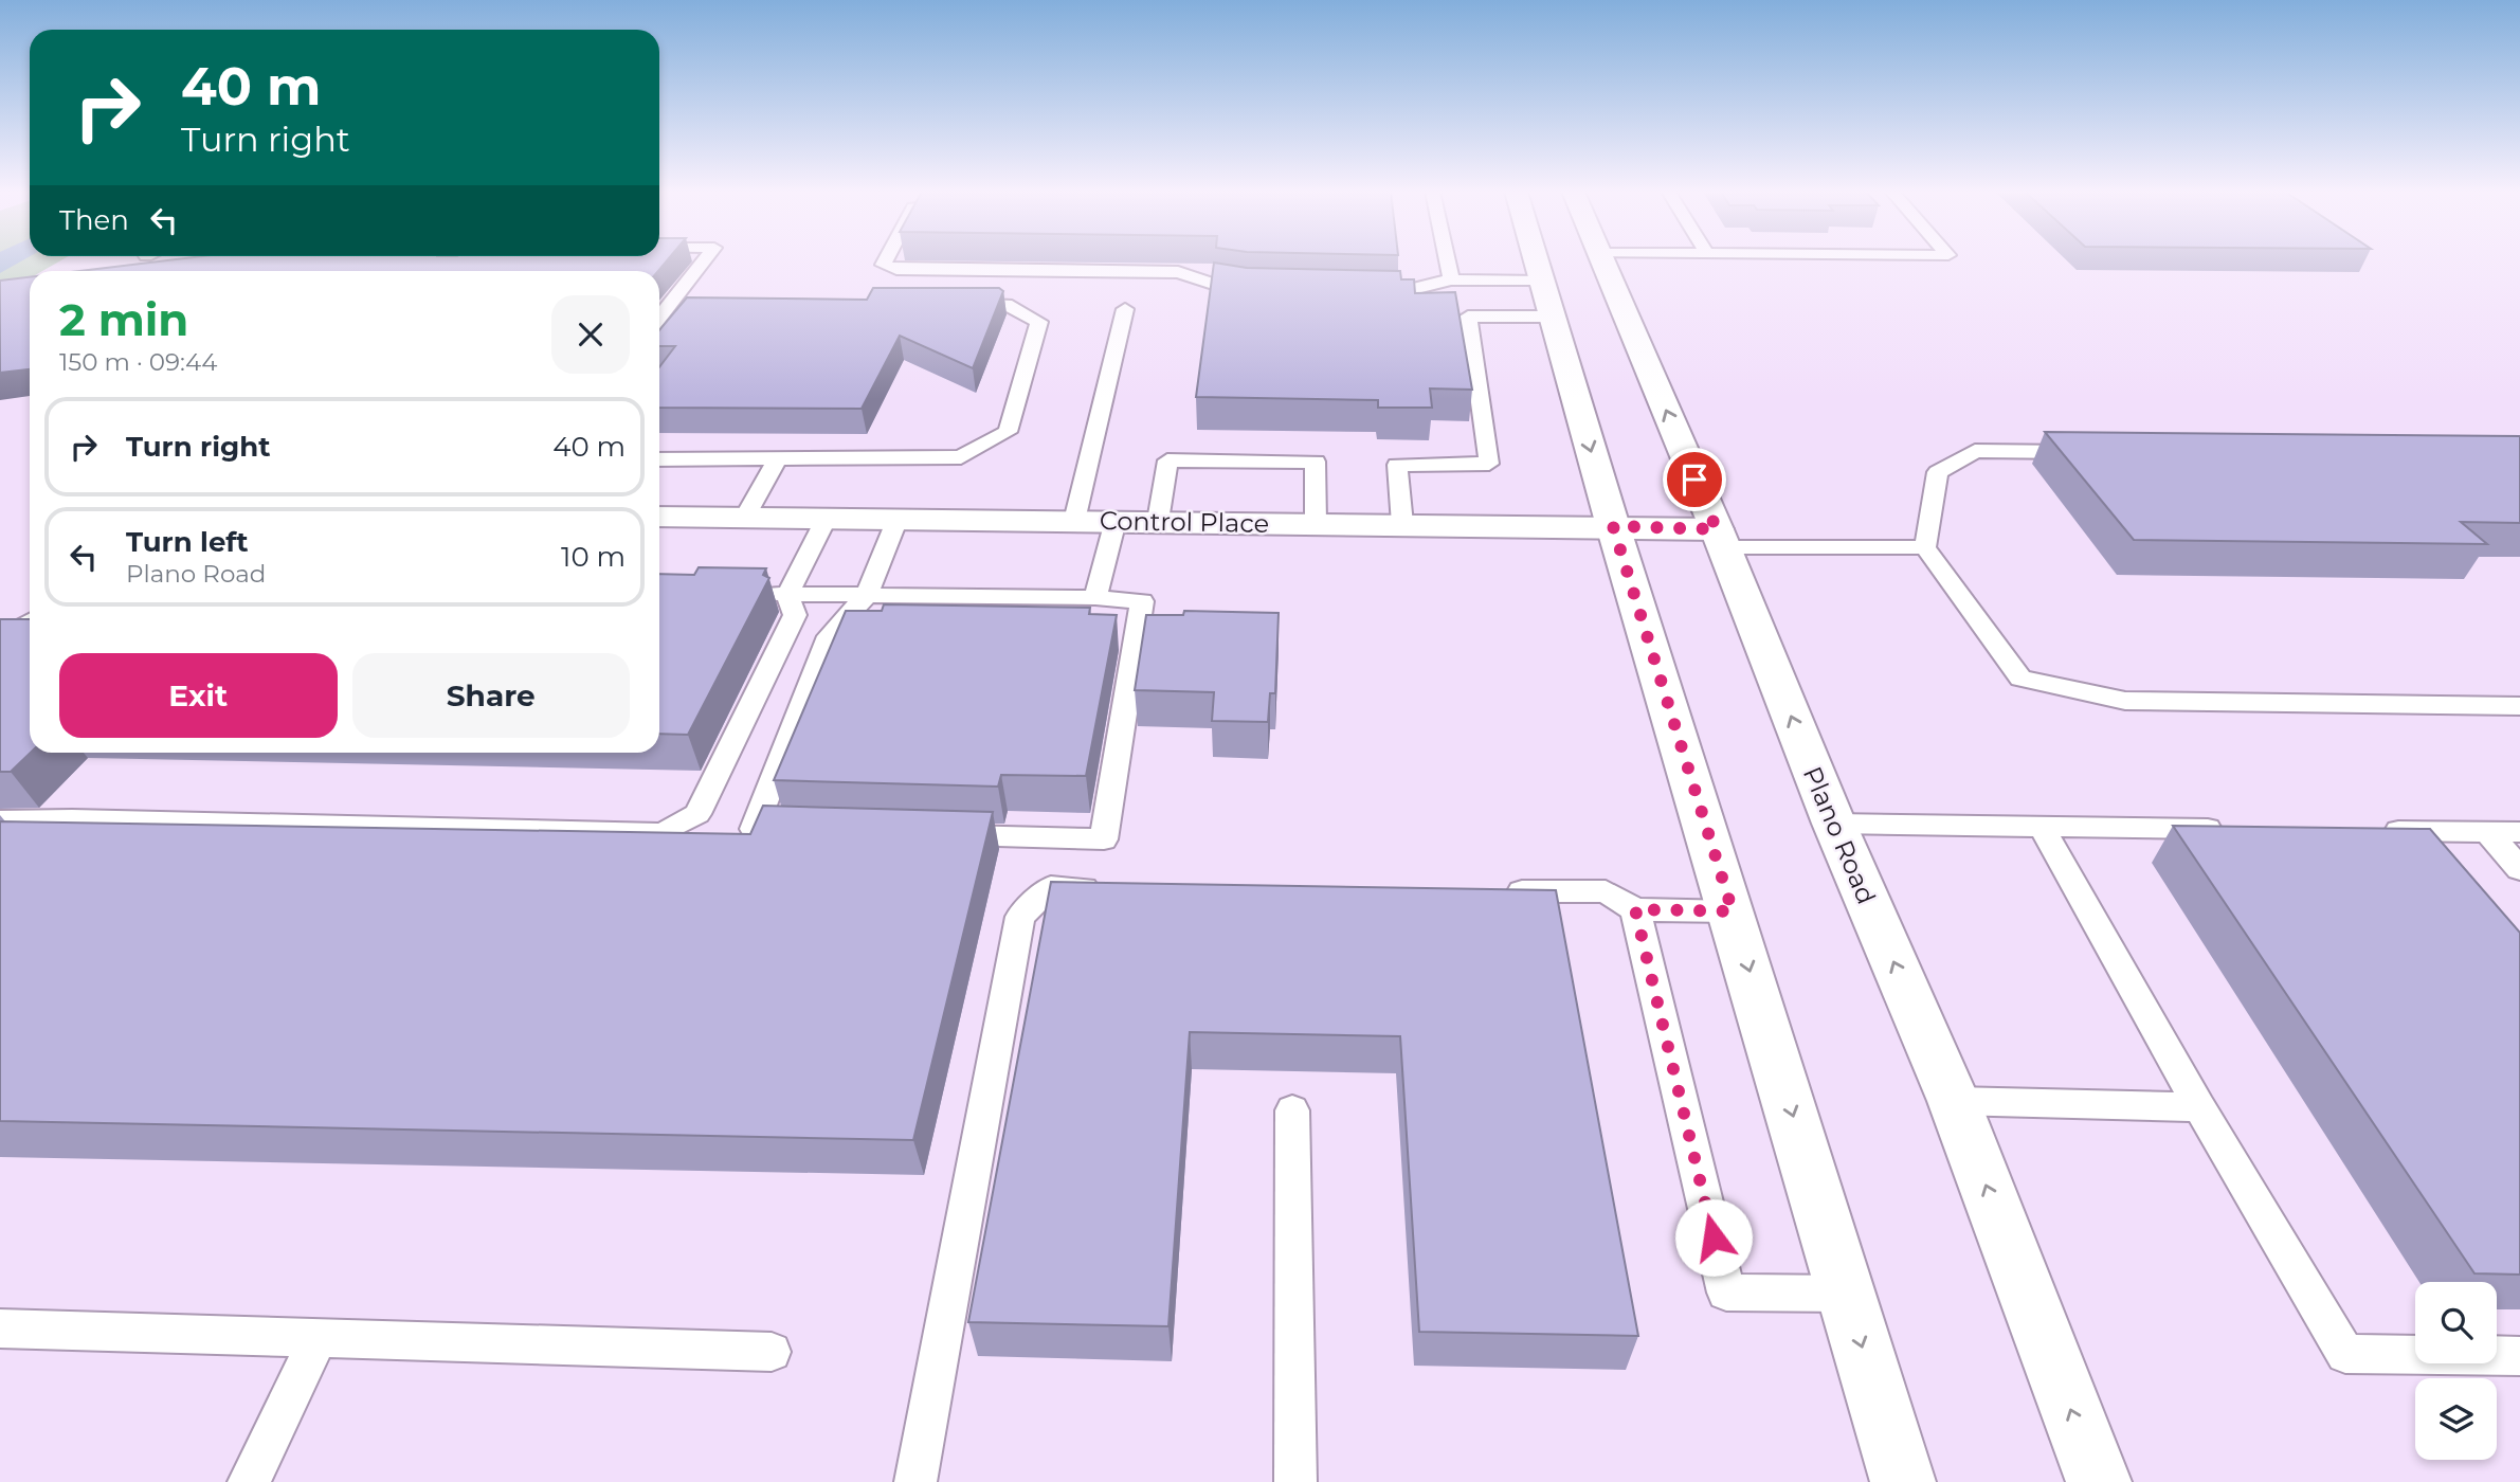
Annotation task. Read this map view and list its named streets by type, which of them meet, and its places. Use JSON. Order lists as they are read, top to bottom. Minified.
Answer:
{"streets":{"main road":["Control Place","Plano Road"]},"crossings":[["Control Place","Plano Road"]],"page":{"turn":["40 m","Turn right"],"then":"Then","heading":["2 min","150 m · 09:44"],"list":[{"name":"Turn right","value":"40 m"},{"name":"Turn left","note":"Plano Road","value":"10 m"}],"buttons":["Exit","Share"]}}
